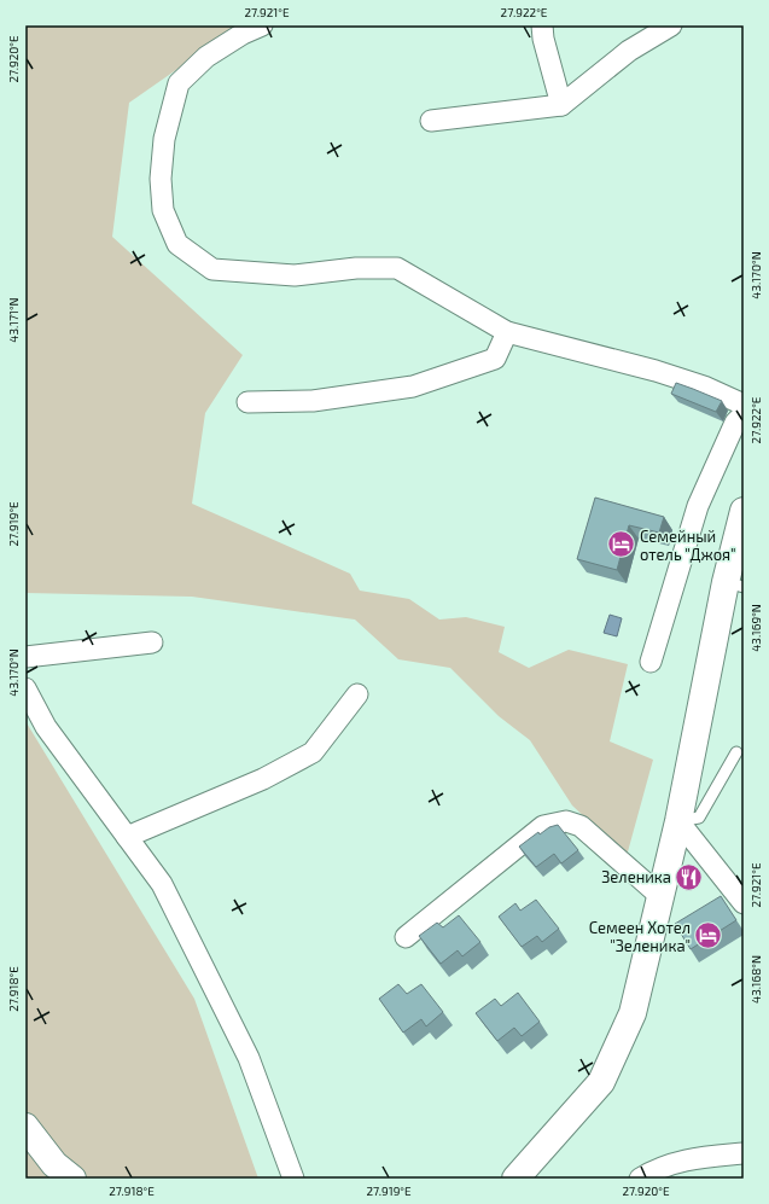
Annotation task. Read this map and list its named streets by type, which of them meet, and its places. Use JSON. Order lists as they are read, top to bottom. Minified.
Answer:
{"places":{"hotel":["Семейный отель \"Джоя\"","Семеен Хотел \"Зеленика\""],"restaurant":["Зеленика"]},"coordinates":["27.921°E","27.922°E","27.920°E","43.170°N","43.171°N","27.919°E","43.169°N","43.168°N","27.918°E"]}
